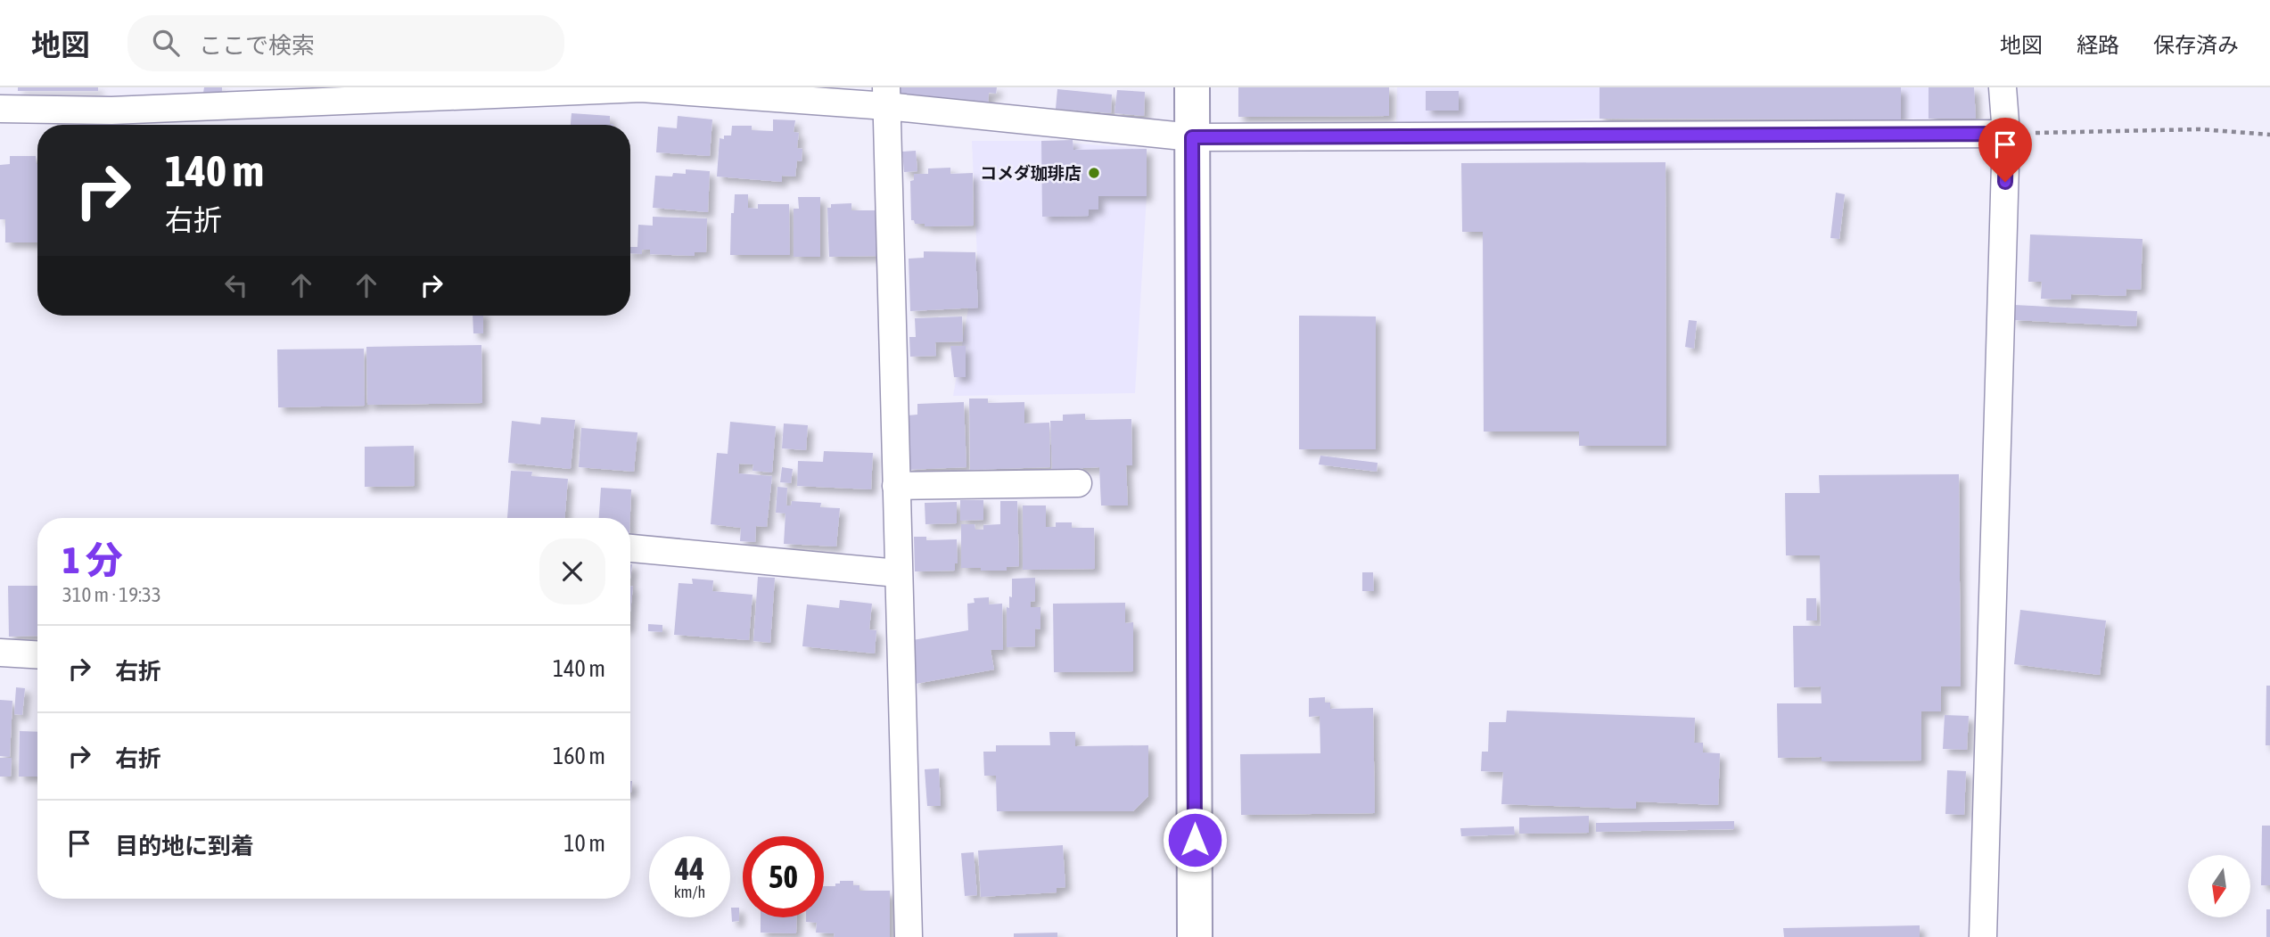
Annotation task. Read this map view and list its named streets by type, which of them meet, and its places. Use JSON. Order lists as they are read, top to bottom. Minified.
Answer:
{"places":["コメダ珈琲店"],"north":"bottom","page":{"header":"地図","search":"ここで検索","nav":["地図","経路","保存済み"],"turn":["140 m","右折"],"heading":["1 分","310 m · 19:33"],"list":[{"name":"右折","value":"140 m"},{"name":"右折","value":"160 m"},{"name":"目的地に到着","value":"10 m"}],"speed":"44 km/h","limit":"50"}}
